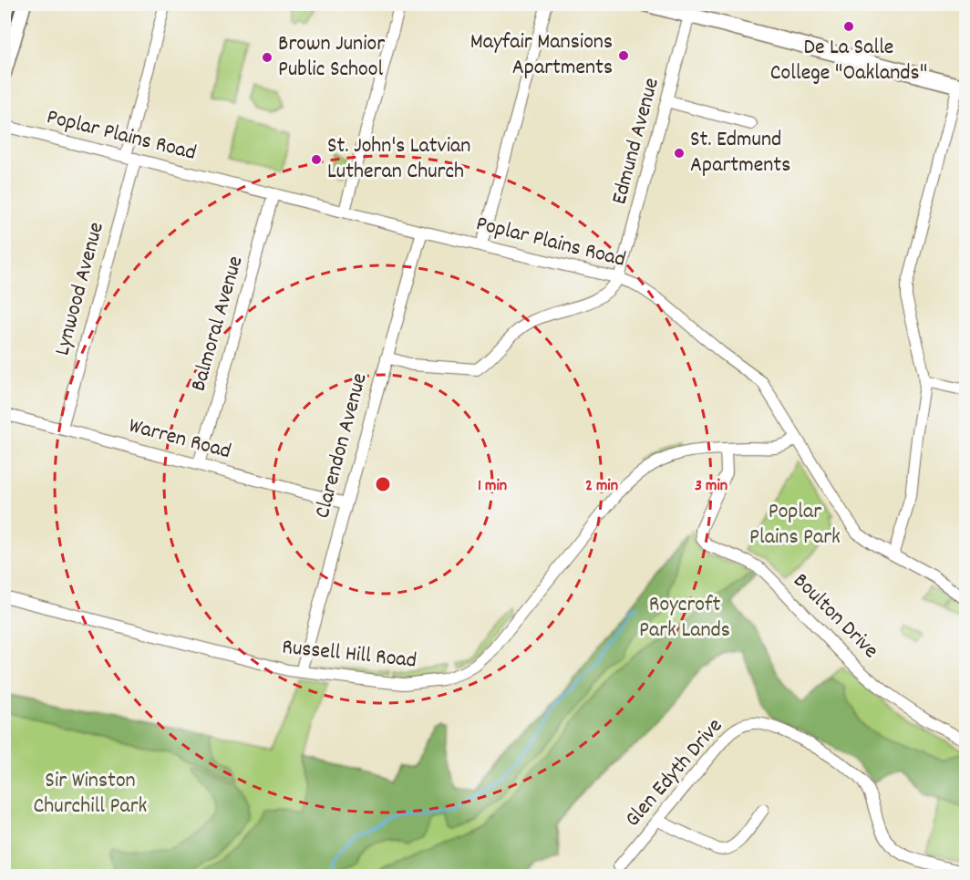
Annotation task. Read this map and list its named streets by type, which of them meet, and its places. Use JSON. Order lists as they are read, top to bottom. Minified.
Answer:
{"streets":{"street":["Poplar Plains Road","Edmund Avenue","Lynwood Avenue","Balmoral Avenue","Warren Road","Clarendon Avenue","Boulton Drive","Russell Hill Road","Glen Edyth Drive"]},"crossings":[["Poplar Plains Road","Edmund Avenue"],["Poplar Plains Road","Lynwood Avenue"],["Poplar Plains Road","Balmoral Avenue"],["Poplar Plains Road","Clarendon Avenue"],["Poplar Plains Road","Russell Hill Road"],["Lynwood Avenue","Warren Road"],["Balmoral Avenue","Warren Road"],["Warren Road","Clarendon Avenue"],["Clarendon Avenue","Russell Hill Road"],["Boulton Drive","Russell Hill Road"]],"parks":["Poplar Plains Park","Roycroft Park Lands","Sir Winston Churchill Park"],"places":["De La Salle College \"Oaklands\"","Mayfair Mansions Apartments","Brown Junior Public School","St. Edmund Apartments","St. John's Latvian Lutheran Church"],"rings":["1 min","2 min","3 min"]}
